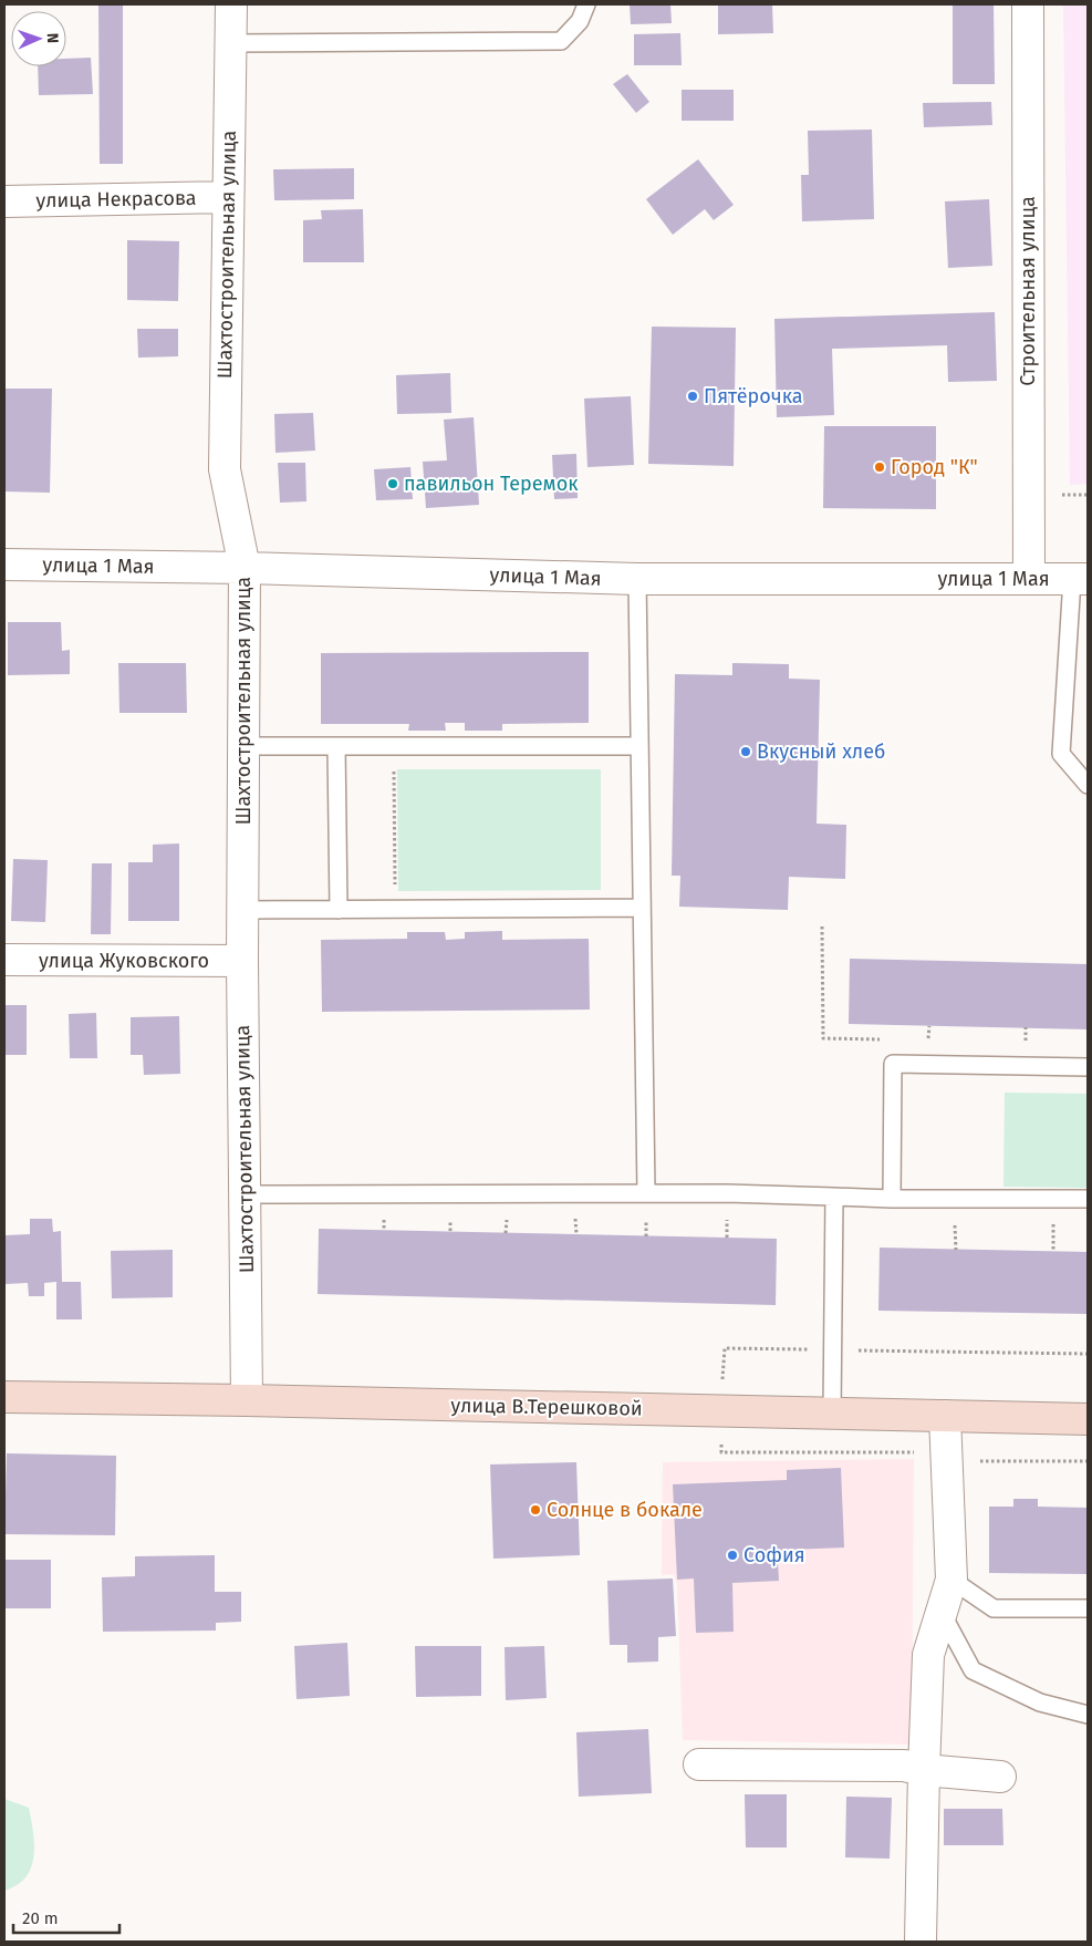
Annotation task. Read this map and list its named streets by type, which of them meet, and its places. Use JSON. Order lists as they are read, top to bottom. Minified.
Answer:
{"streets":{"main road":["улица В.Терешковой"],"street":["улица Некрасова","Шахтостроительная улица","Строительная улица","улица 1 Мая","улица Жуковского"]},"crossings":[["улица Некрасова","Шахтостроительная улица"],["Шахтостроительная улица","улица 1 Мая"],["Шахтостроительная улица","улица Жуковского"],["Шахтостроительная улица","улица В.Терешковой"],["Строительная улица","улица 1 Мая"]],"places":["Пятёрочка","Город \"К\"","павильон Теремок","Вкусный хлеб","Солнце в бокале","София"],"scale_bar":"20 m","north":"right"}
